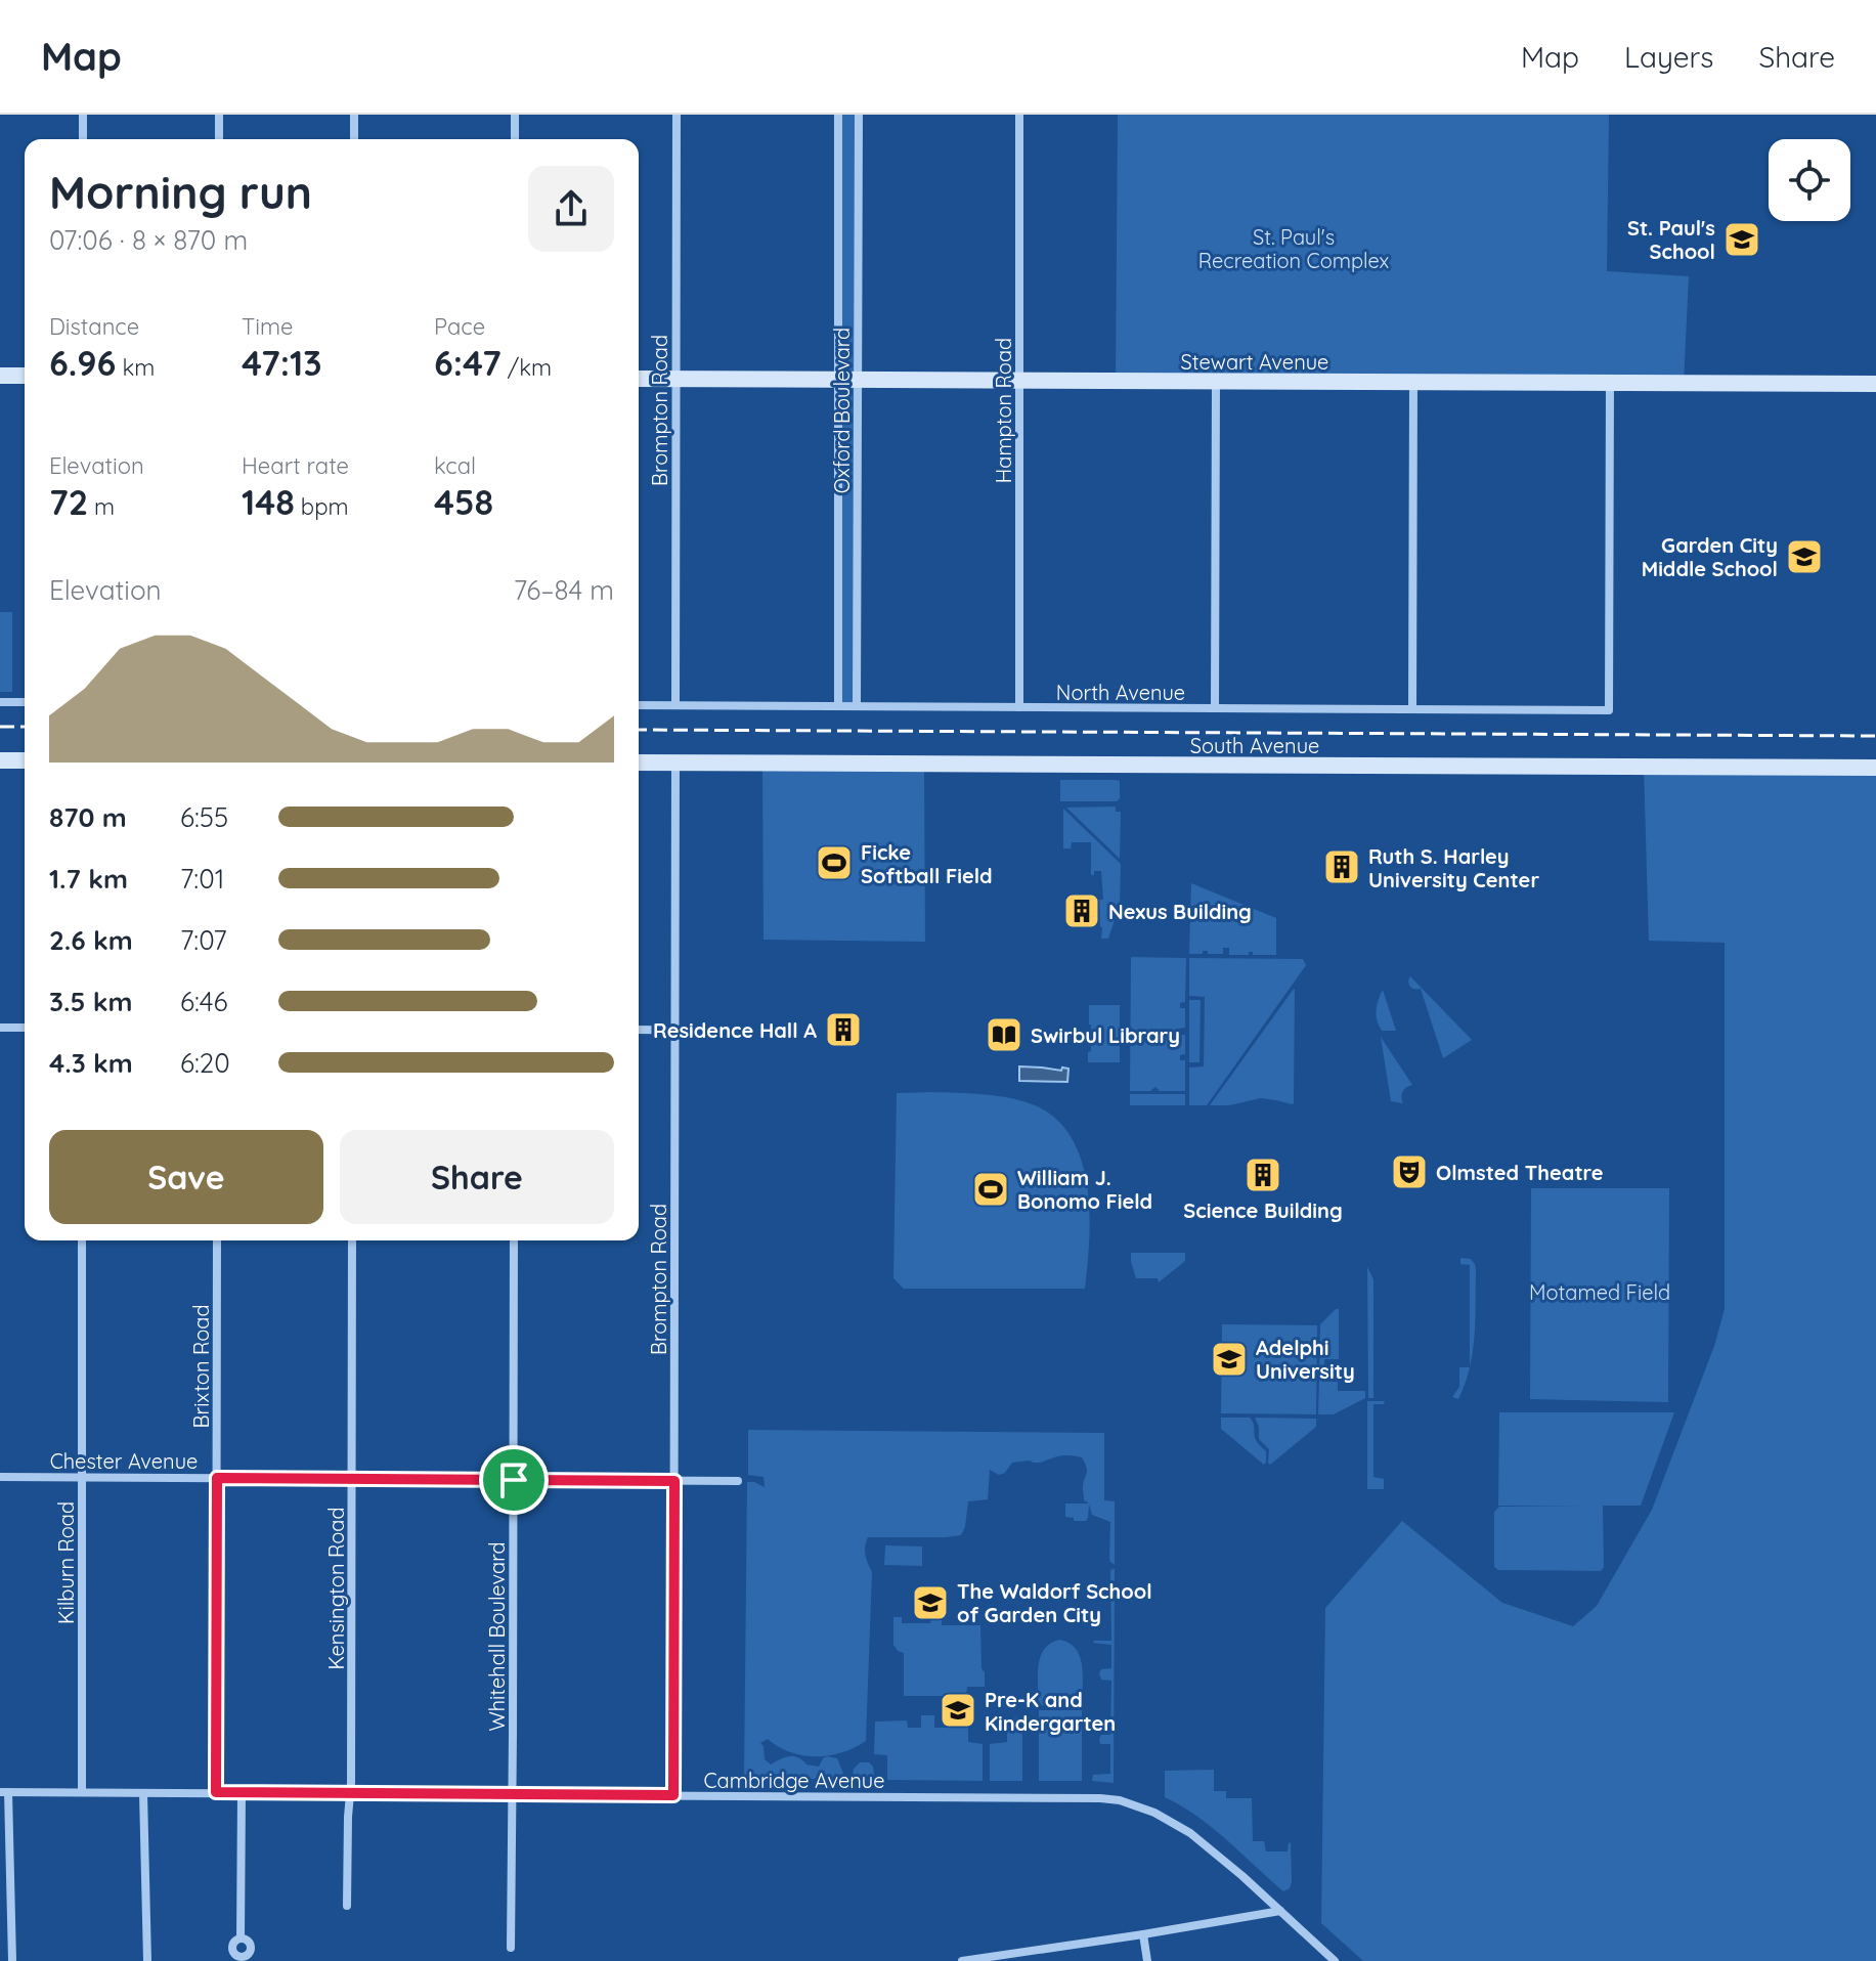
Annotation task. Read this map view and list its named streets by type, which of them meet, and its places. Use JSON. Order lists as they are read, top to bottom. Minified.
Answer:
{"streets":{"main road":["Stewart Avenue","South Avenue"],"street":["Brompton Road","Oxford Boulevard","Hampton Road","North Avenue","Brixton Road","Chester Avenue","Kilburn Road","Kensington Road","Whitehall Boulevard","Cambridge Avenue"]},"crossings":[["Stewart Avenue","Brompton Road"],["Stewart Avenue","Oxford Boulevard"],["Stewart Avenue","Hampton Road"],["Stewart Avenue","North Avenue"],["Brompton Road","North Avenue"],["Brompton Road","South Avenue"],["Brompton Road","Chester Avenue"],["Brompton Road","Cambridge Avenue"],["Oxford Boulevard","North Avenue"],["Hampton Road","North Avenue"],["Brixton Road","Chester Avenue"],["Brixton Road","Cambridge Avenue"],["Chester Avenue","Kilburn Road"],["Chester Avenue","Kensington Road"],["Chester Avenue","Whitehall Boulevard"],["Kilburn Road","Cambridge Avenue"],["Kensington Road","Cambridge Avenue"],["Whitehall Boulevard","Cambridge Avenue"]],"parks":["St. Paul's Recreation Complex","Motamed Field"],"places":{"school or university":["St. Paul's School","Garden City Middle School","Adelphi University","The Waldorf School of Garden City","Pre-K and Kindergarten"],"sports":["Ficke Softball Field","William J. Bonomo Field"],"building":["Ruth S. Harley University Center","Nexus Building","Residence Hall A","Science Building"],"library":["Swirbul Library"],"theatre":["Olmsted Theatre"]},"page":{"header":"Map","nav":["Map","Layers","Share"],"heading":["Morning run","07:06 · 8 × 870 m"],"stats":[["Distance","6.96 km"],["Time","47:13"],["Pace","6:47 /km"],["Elevation","72 m"],["Heart rate","148 bpm"],["kcal","458"]],"chart":["Elevation","76–84 m"],"list":[{"name":"870 m","note":"6:55"},{"name":"1.7 km","note":"7:01"},{"name":"2.6 km","note":"7:07"},{"name":"3.5 km","note":"6:46"},{"name":"4.3 km","note":"6:20"}],"buttons":["Save","Share"]}}
